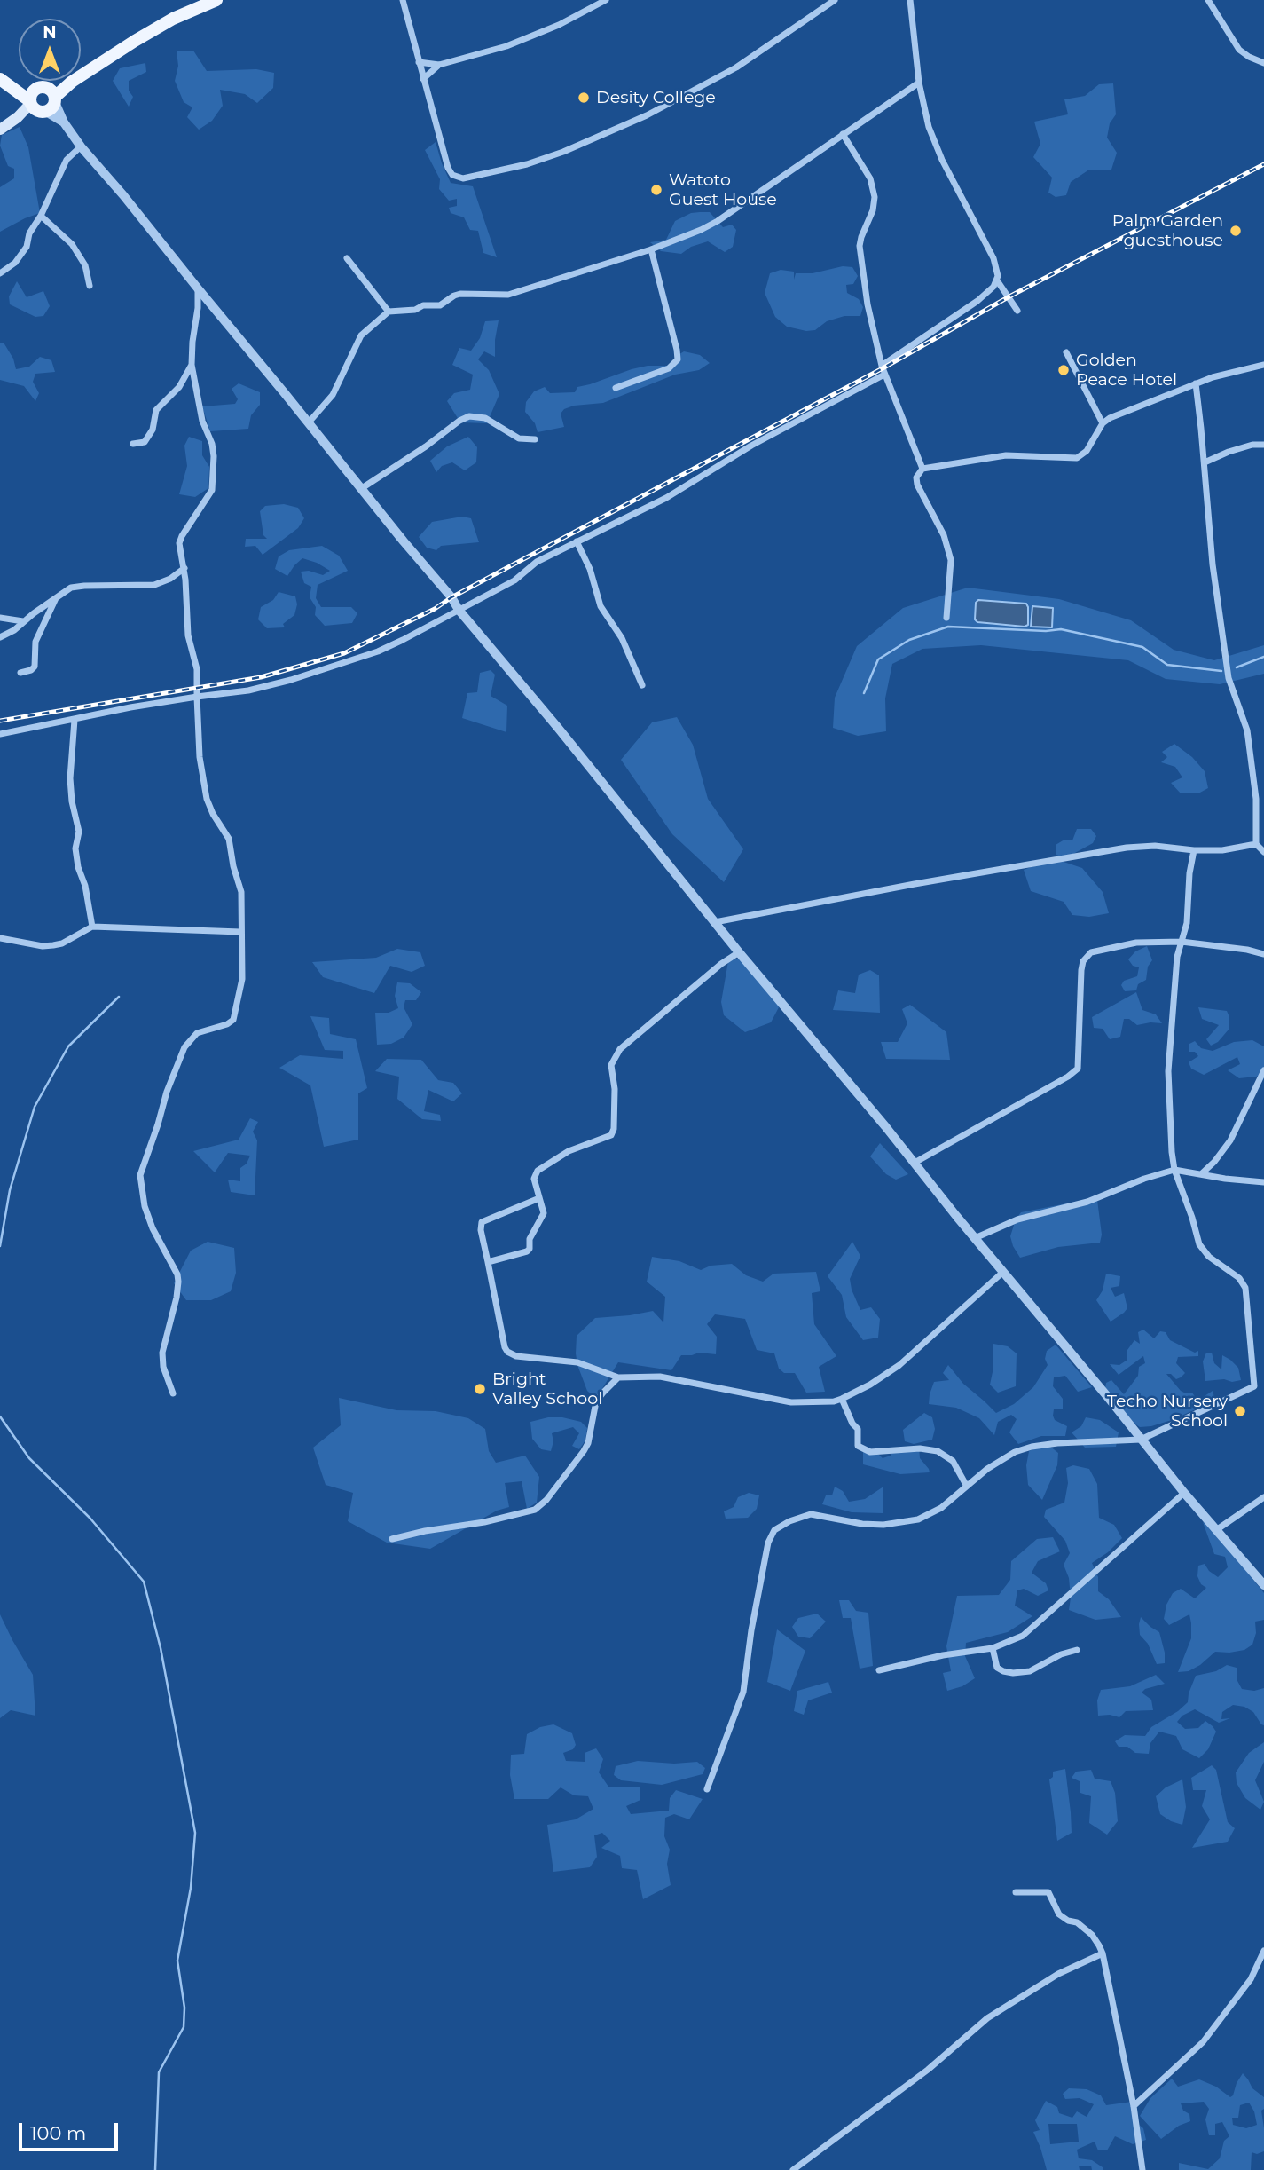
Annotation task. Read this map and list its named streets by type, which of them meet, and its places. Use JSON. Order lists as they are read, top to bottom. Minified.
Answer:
{"places":["Desity College","Watoto Guest House","Palm Garden guesthouse","Golden Peace Hotel","Bright Valley School","Techo Nursery School"],"scale_bar":"100 m","north":"top"}
